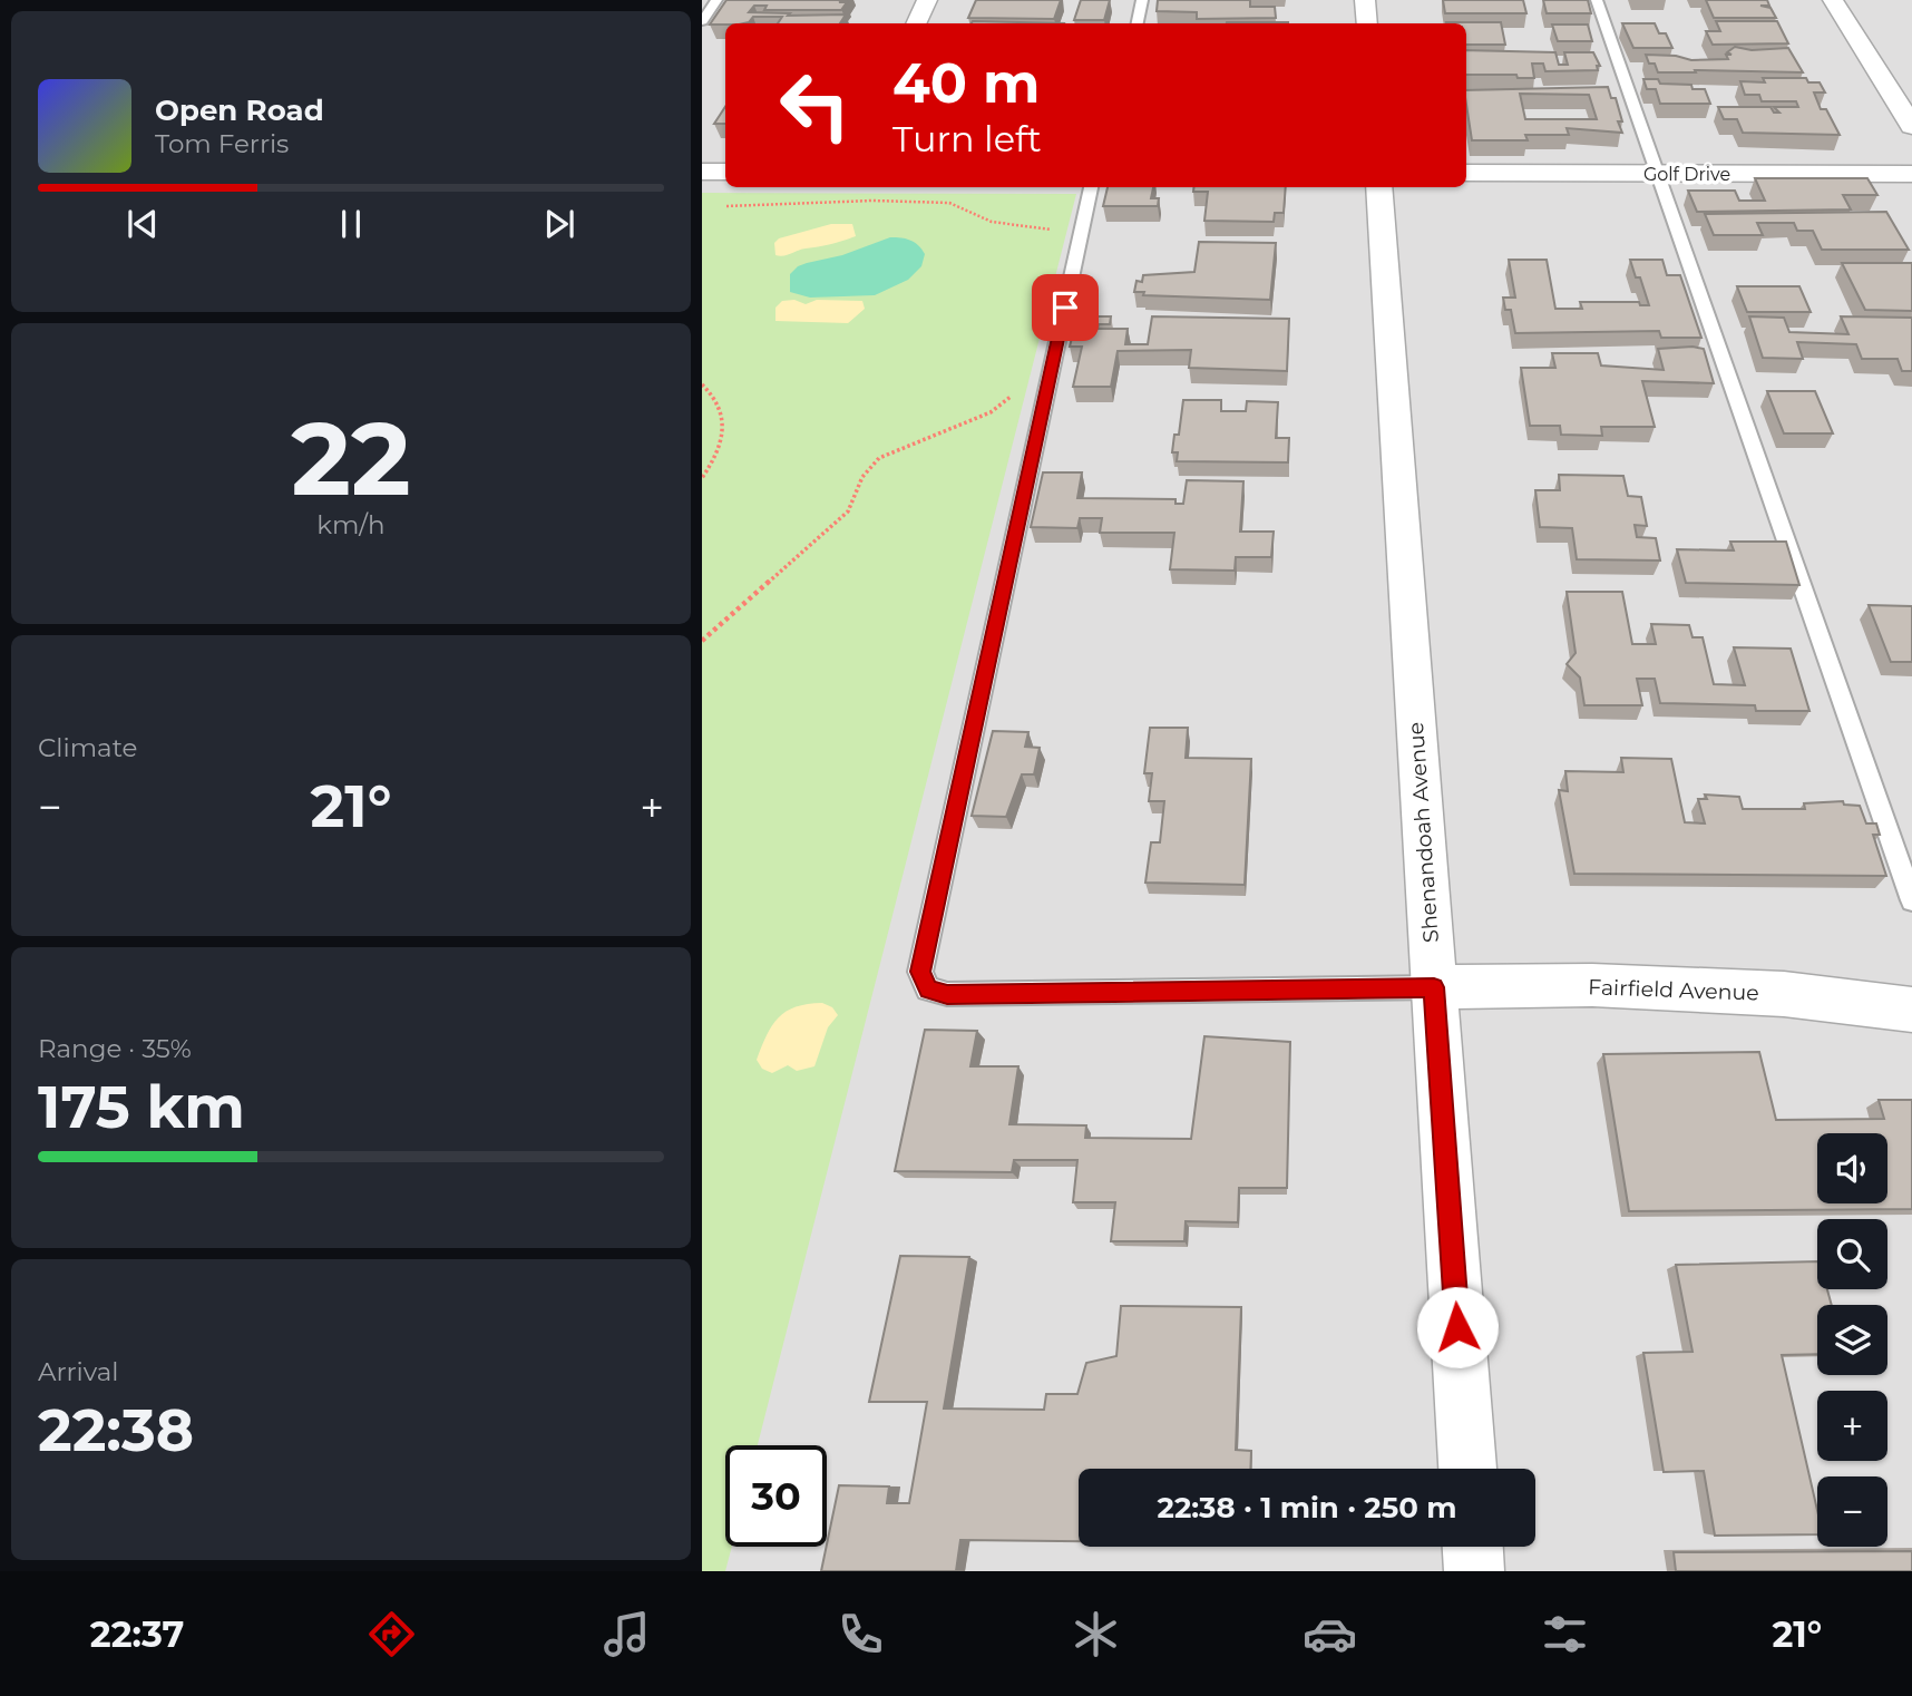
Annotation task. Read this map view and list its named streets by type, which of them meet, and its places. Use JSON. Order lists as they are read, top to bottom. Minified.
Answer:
{"streets":{"street":["Golf Drive","Shenandoah Avenue","Fairfield Avenue"]},"crossings":[["Shenandoah Avenue","Fairfield Avenue"]],"page":{"turn":["40 m","Turn left"],"song":["Open Road","Tom Ferris"],"tile":[["22","km/h"],"Climate",["Range · 35%","175 km"],["Arrival","22:38"]],"heat":["−","21°","+"],"map_buttons":["+","−"],"limit":"30","trip":"22:38 · 1 min · 250 m","tabs":["22:37","21°"]}}
